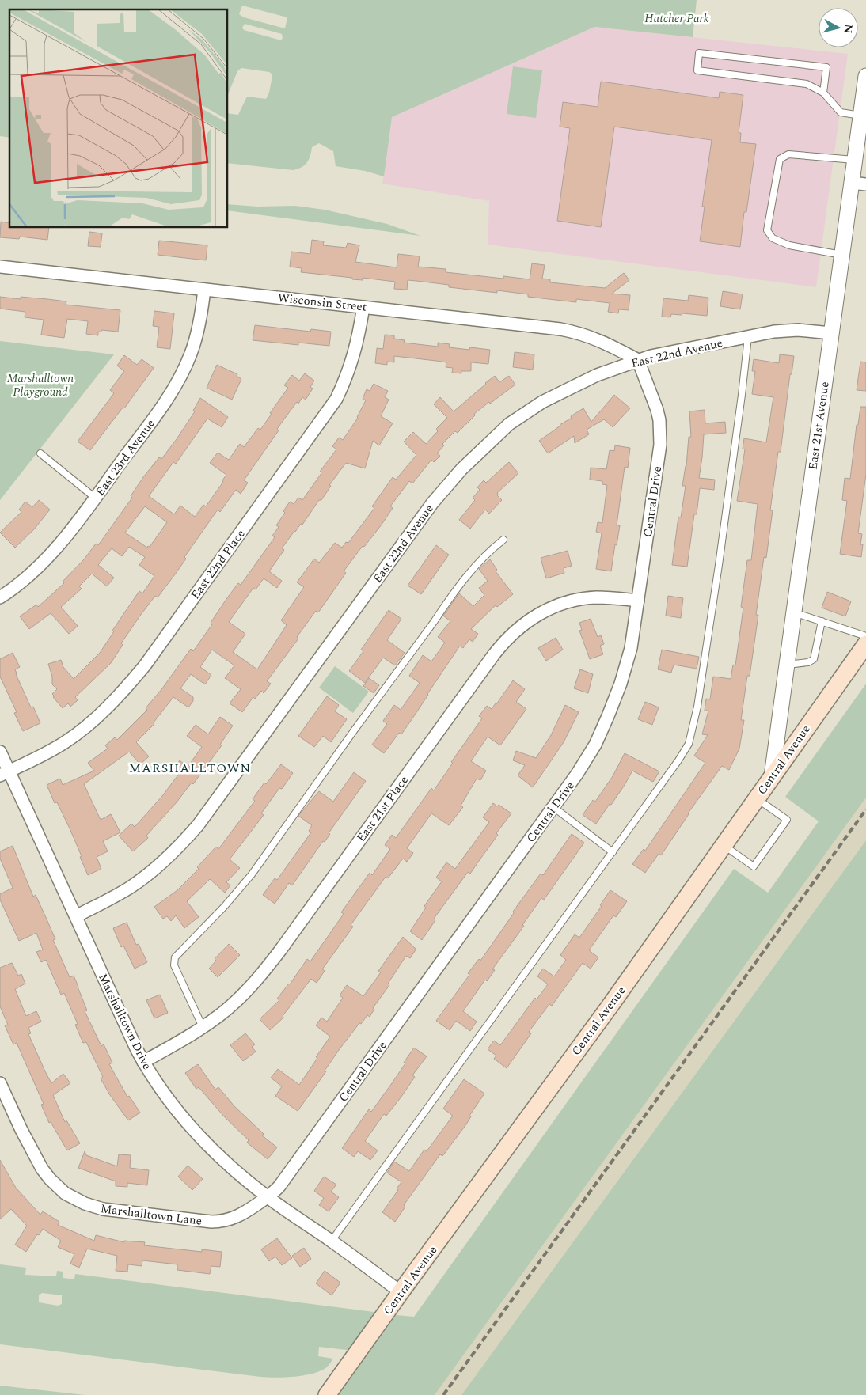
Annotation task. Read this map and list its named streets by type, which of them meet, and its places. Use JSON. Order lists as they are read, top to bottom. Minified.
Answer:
{"streets":{"main road":["Central Avenue"],"street":["Wisconsin Street","East 22nd Avenue","East 21st Avenue","East 23rd Avenue","Central Drive","East 22nd Place","East 21st Place","Marshalltown Drive","Marshalltown Lane"]},"crossings":[["Wisconsin Street","East 22nd Avenue"],["Wisconsin Street","East 23rd Avenue"],["Wisconsin Street","Central Drive"],["Wisconsin Street","East 22nd Place"],["East 22nd Avenue","East 21st Avenue"],["East 22nd Avenue","Central Drive"],["East 22nd Avenue","Marshalltown Drive"],["East 21st Avenue","Central Avenue"],["Central Drive","East 21st Place"],["Central Drive","Marshalltown Drive"],["Central Drive","Marshalltown Lane"],["East 22nd Place","Marshalltown Drive"],["Central Avenue","Marshalltown Drive"],["East 21st Place","Marshalltown Drive"],["Marshalltown Drive","Marshalltown Lane"]],"districts":["MARSHALLTOWN"],"parks":["Hatcher Park","Marshalltown Playground"],"north":"right"}
